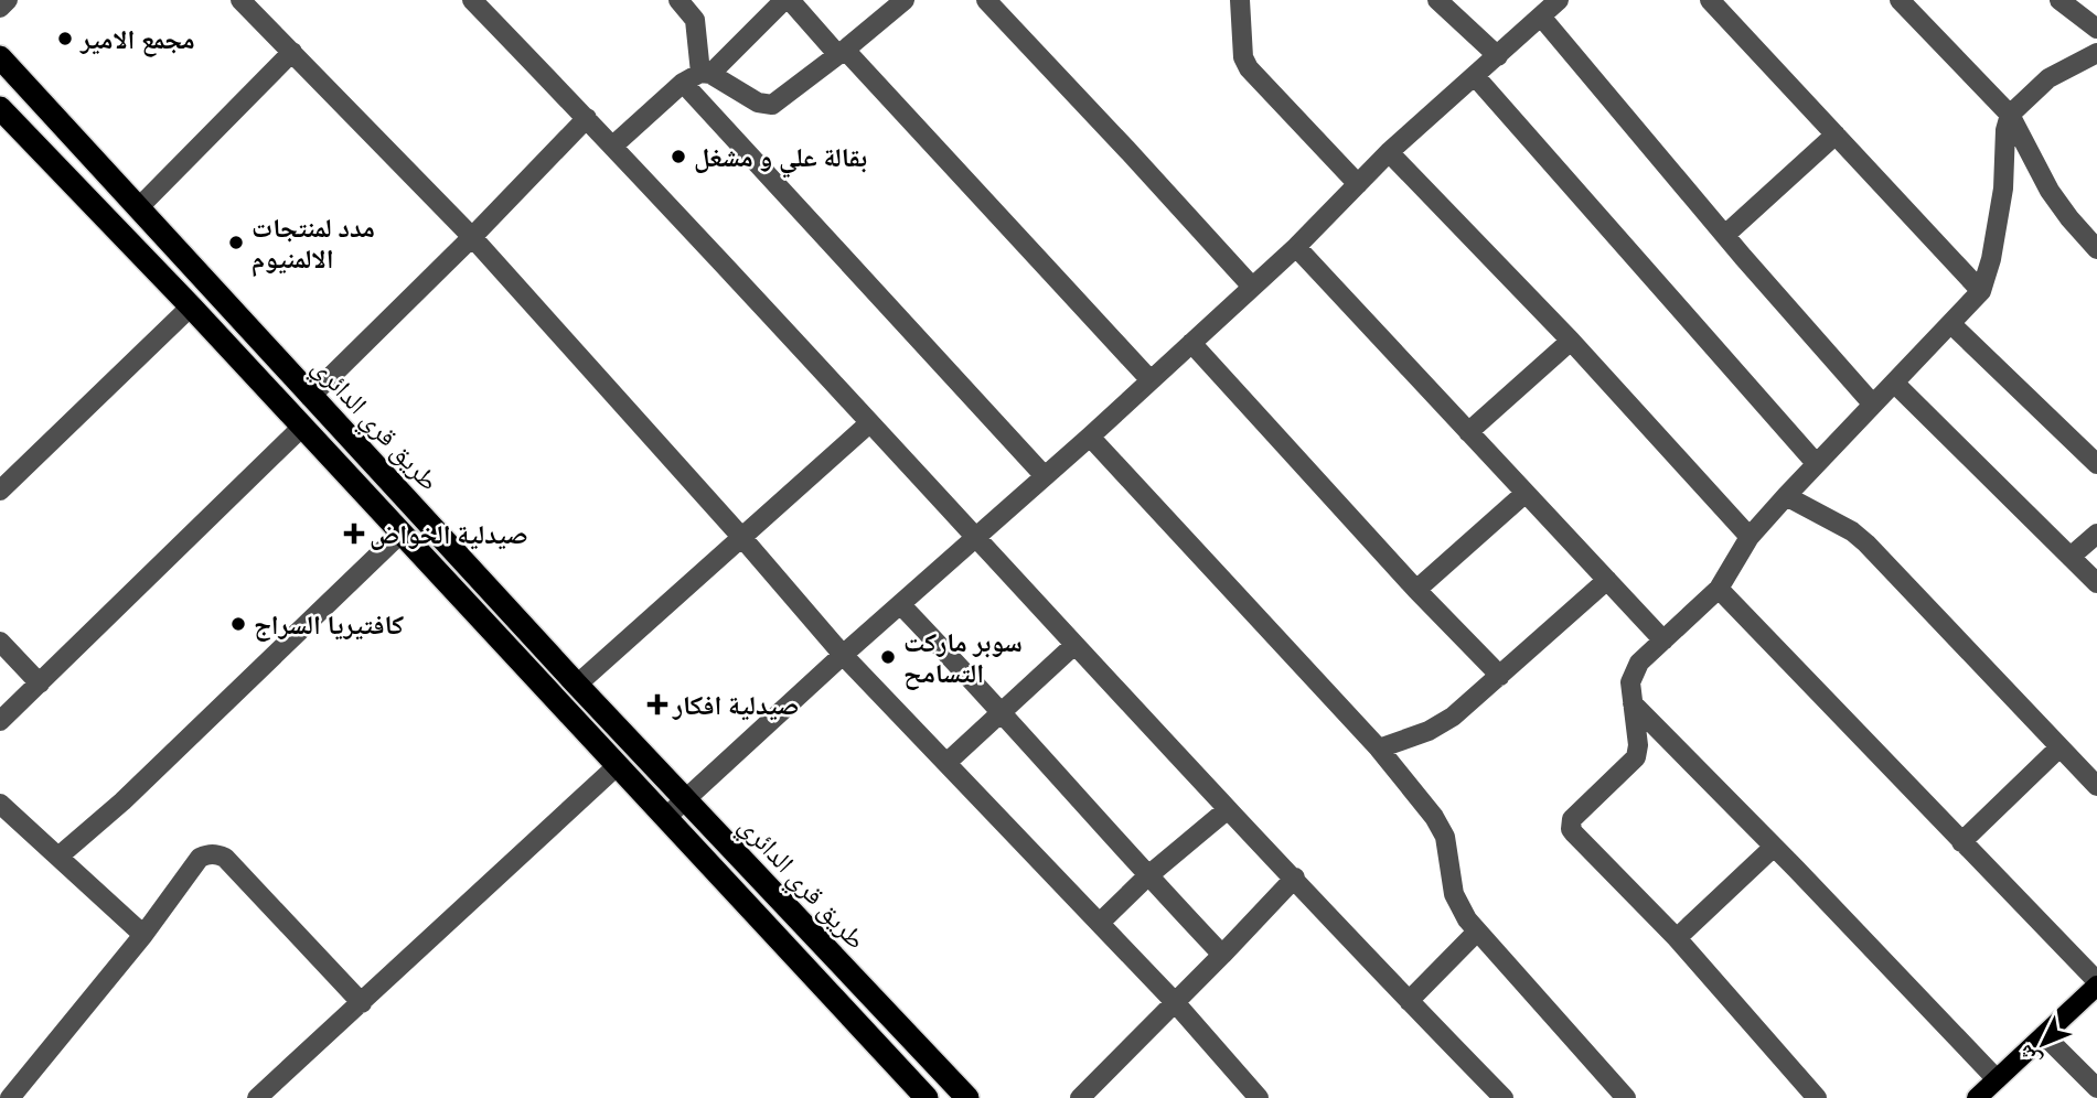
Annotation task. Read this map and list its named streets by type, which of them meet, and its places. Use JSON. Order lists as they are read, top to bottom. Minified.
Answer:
{"streets":{"highway":["طريق قري الدائري"]},"places":{"other":["مجمع الامير","بقالة علي و مشغل","مدد لمنتجات الالمنيوم","كافتيريا السراج","سوبر ماركت التسامح"],"health":["صيدلية الخواض","صيدلية افكار"]},"north":"bottom left"}
